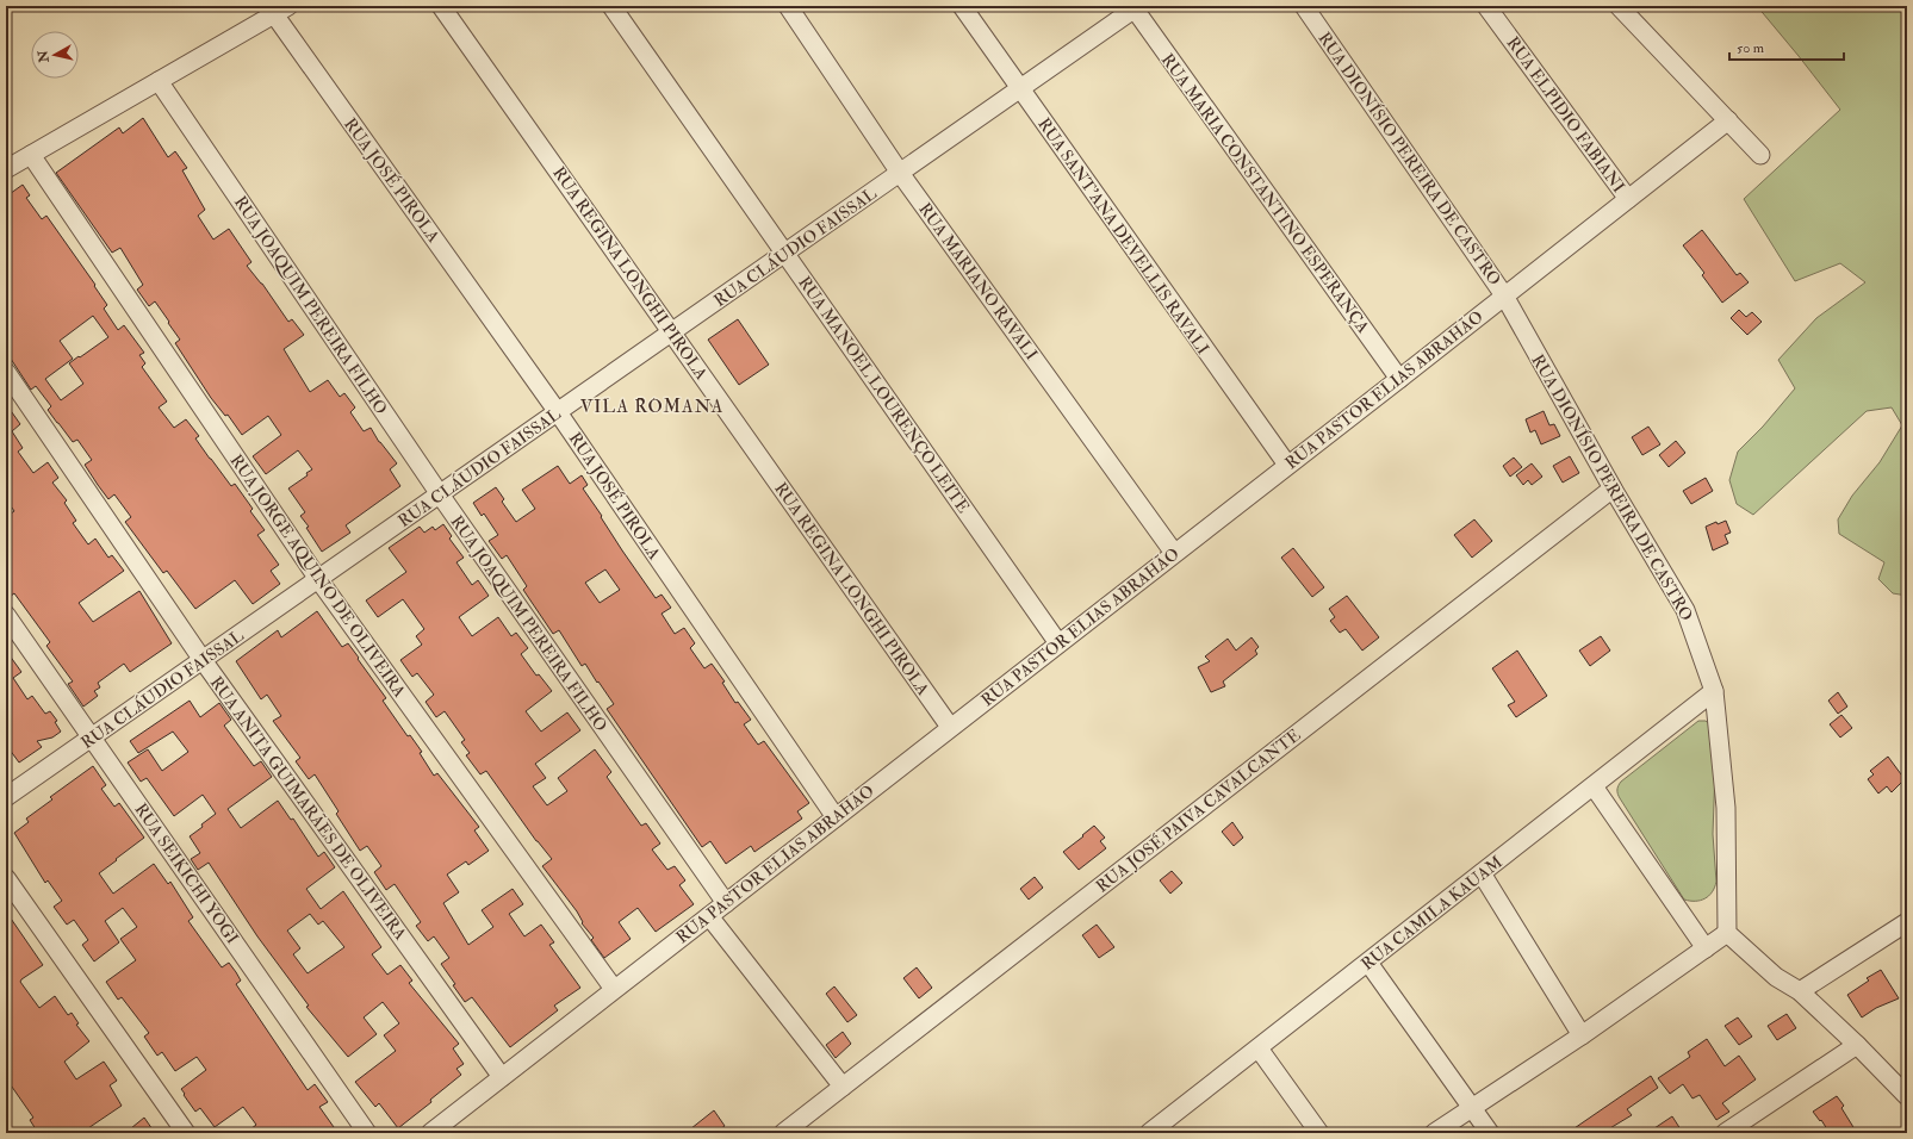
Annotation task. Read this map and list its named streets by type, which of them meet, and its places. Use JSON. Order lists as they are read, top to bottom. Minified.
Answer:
{"streets":{"street":["RUA ELPIDIO FABIANI","RUA DIONÍSIO PEREIRA DE CASTRO","RUA JOSÉ PIROLA","RUA MARIA CONSTANTINO ESPERANÇA","RUA SANT'ANA DEVELLIS RAVALI","RUA CLÁUDIO FAISSAL","RUA REGINA LONGHI PIROLA","RUA MARIANO RAVALI","RUA JOAQUIM PEREIRA FILHO","RUA PASTOR ELIAS ABRAHÃO","RUA MANOEL LOURENÇO LEITE","RUA JORGE AQUINO DE OLIVEIRA","RUA ANITA GUIMARÃES DE OLIVEIRA","RUA JOSÉ PAIVA CAVALCANTE","RUA SEIKICHI YOGI","RUA CAMILA KAUAM"]},"crossings":[["RUA ELPIDIO FABIANI","RUA PASTOR ELIAS ABRAHÃO"],["RUA DIONÍSIO PEREIRA DE CASTRO","RUA PASTOR ELIAS ABRAHÃO"],["RUA DIONÍSIO PEREIRA DE CASTRO","RUA JOSÉ PAIVA CAVALCANTE"],["RUA DIONÍSIO PEREIRA DE CASTRO","RUA CAMILA KAUAM"],["RUA JOSÉ PIROLA","RUA CLÁUDIO FAISSAL"],["RUA JOSÉ PIROLA","RUA PASTOR ELIAS ABRAHÃO"],["RUA MARIA CONSTANTINO ESPERANÇA","RUA CLÁUDIO FAISSAL"],["RUA MARIA CONSTANTINO ESPERANÇA","RUA PASTOR ELIAS ABRAHÃO"],["RUA SANT'ANA DEVELLIS RAVALI","RUA CLÁUDIO FAISSAL"],["RUA SANT'ANA DEVELLIS RAVALI","RUA PASTOR ELIAS ABRAHÃO"],["RUA CLÁUDIO FAISSAL","RUA REGINA LONGHI PIROLA"],["RUA CLÁUDIO FAISSAL","RUA MARIANO RAVALI"],["RUA CLÁUDIO FAISSAL","RUA JOAQUIM PEREIRA FILHO"],["RUA CLÁUDIO FAISSAL","RUA MANOEL LOURENÇO LEITE"],["RUA CLÁUDIO FAISSAL","RUA JORGE AQUINO DE OLIVEIRA"],["RUA CLÁUDIO FAISSAL","RUA ANITA GUIMARÃES DE OLIVEIRA"],["RUA CLÁUDIO FAISSAL","RUA SEIKICHI YOGI"],["RUA REGINA LONGHI PIROLA","RUA PASTOR ELIAS ABRAHÃO"],["RUA MARIANO RAVALI","RUA PASTOR ELIAS ABRAHÃO"],["RUA JOAQUIM PEREIRA FILHO","RUA PASTOR ELIAS ABRAHÃO"],["RUA PASTOR ELIAS ABRAHÃO","RUA MANOEL LOURENÇO LEITE"],["RUA PASTOR ELIAS ABRAHÃO","RUA JORGE AQUINO DE OLIVEIRA"],["RUA PASTOR ELIAS ABRAHÃO","RUA ANITA GUIMARÃES DE OLIVEIRA"]],"districts":["VILA ROMANA"],"scale_bar":"50 m","north":"left"}
